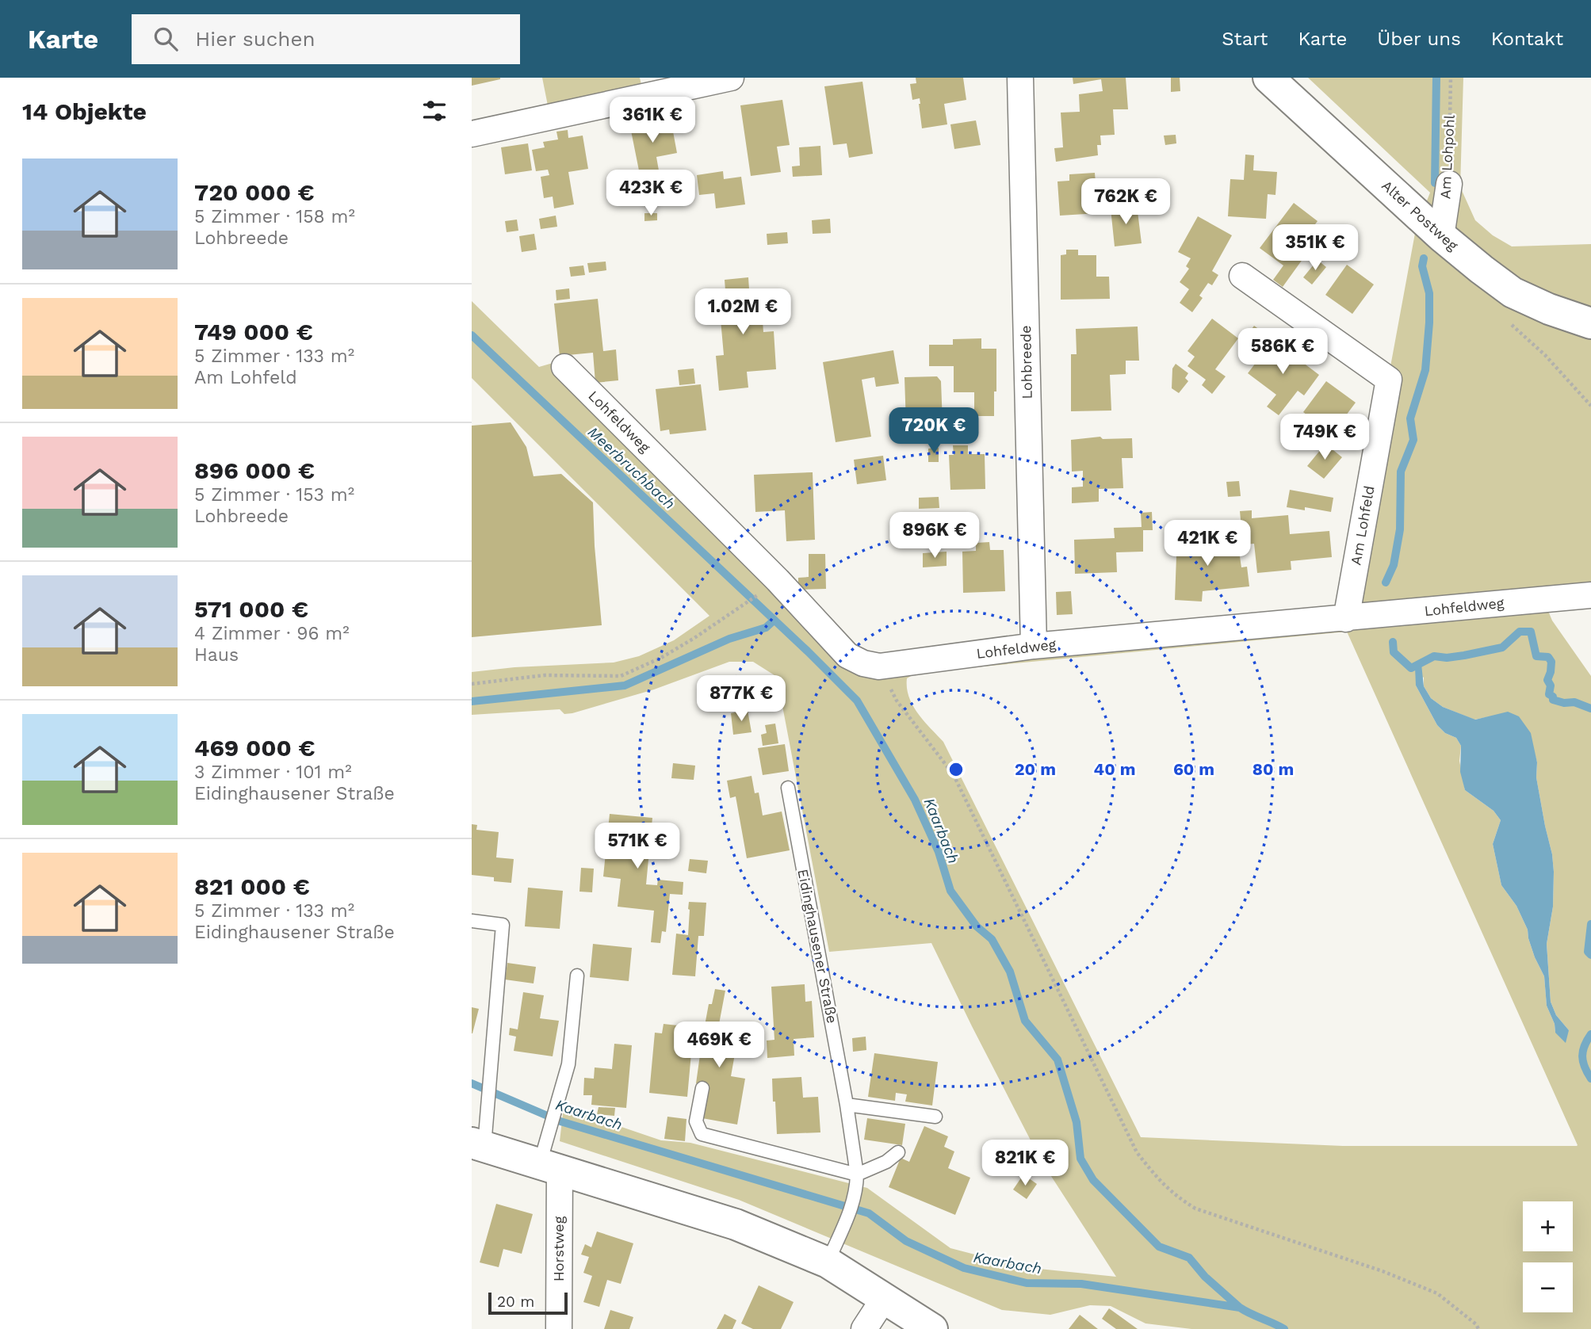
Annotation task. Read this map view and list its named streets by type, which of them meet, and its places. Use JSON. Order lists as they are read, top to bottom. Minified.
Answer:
{"streets":{"main road":["Alter Postweg"],"street":["Am Lohpohl","Lohbreede","Lohfeldweg","Am Lohfeld","Horstweg"],"lane":["Eidinghausener Straße"]},"crossings":[["Am Lohpohl","Alter Postweg"],["Lohbreede","Lohfeldweg"],["Lohfeldweg","Am Lohfeld"]],"water":["Meerbruchbach","Kaarbach"],"scale_bar":"20 m","page":{"header":"Karte","search":"Hier suchen","nav":["Start","Karte","Über uns","Kontakt"],"heading":"14 Objekte","price":["361K €","423K €","762K €","351K €","1.02M €","586K €","720K €","749K €","896K €","421K €","877K €","571K €","469K €","821K €"],"list":[{"name":"720 000 €","note":"5 Zimmer · 158 m² · Lohbreede"},{"name":"749 000 €","note":"5 Zimmer · 133 m² · Am Lohfeld"},{"name":"896 000 €","note":"5 Zimmer · 153 m² · Lohbreede"},{"name":"571 000 €","note":"4 Zimmer · 96 m² · Haus"},{"name":"469 000 €","note":"3 Zimmer · 101 m² · Eidinghausener Straße"},{"name":"821 000 €","note":"5 Zimmer · 133 m² · Eidinghausener Straße"}],"map_buttons":["+","−"],"scale":"20 m"},"rings":["20 m","40 m","60 m","80 m"]}
